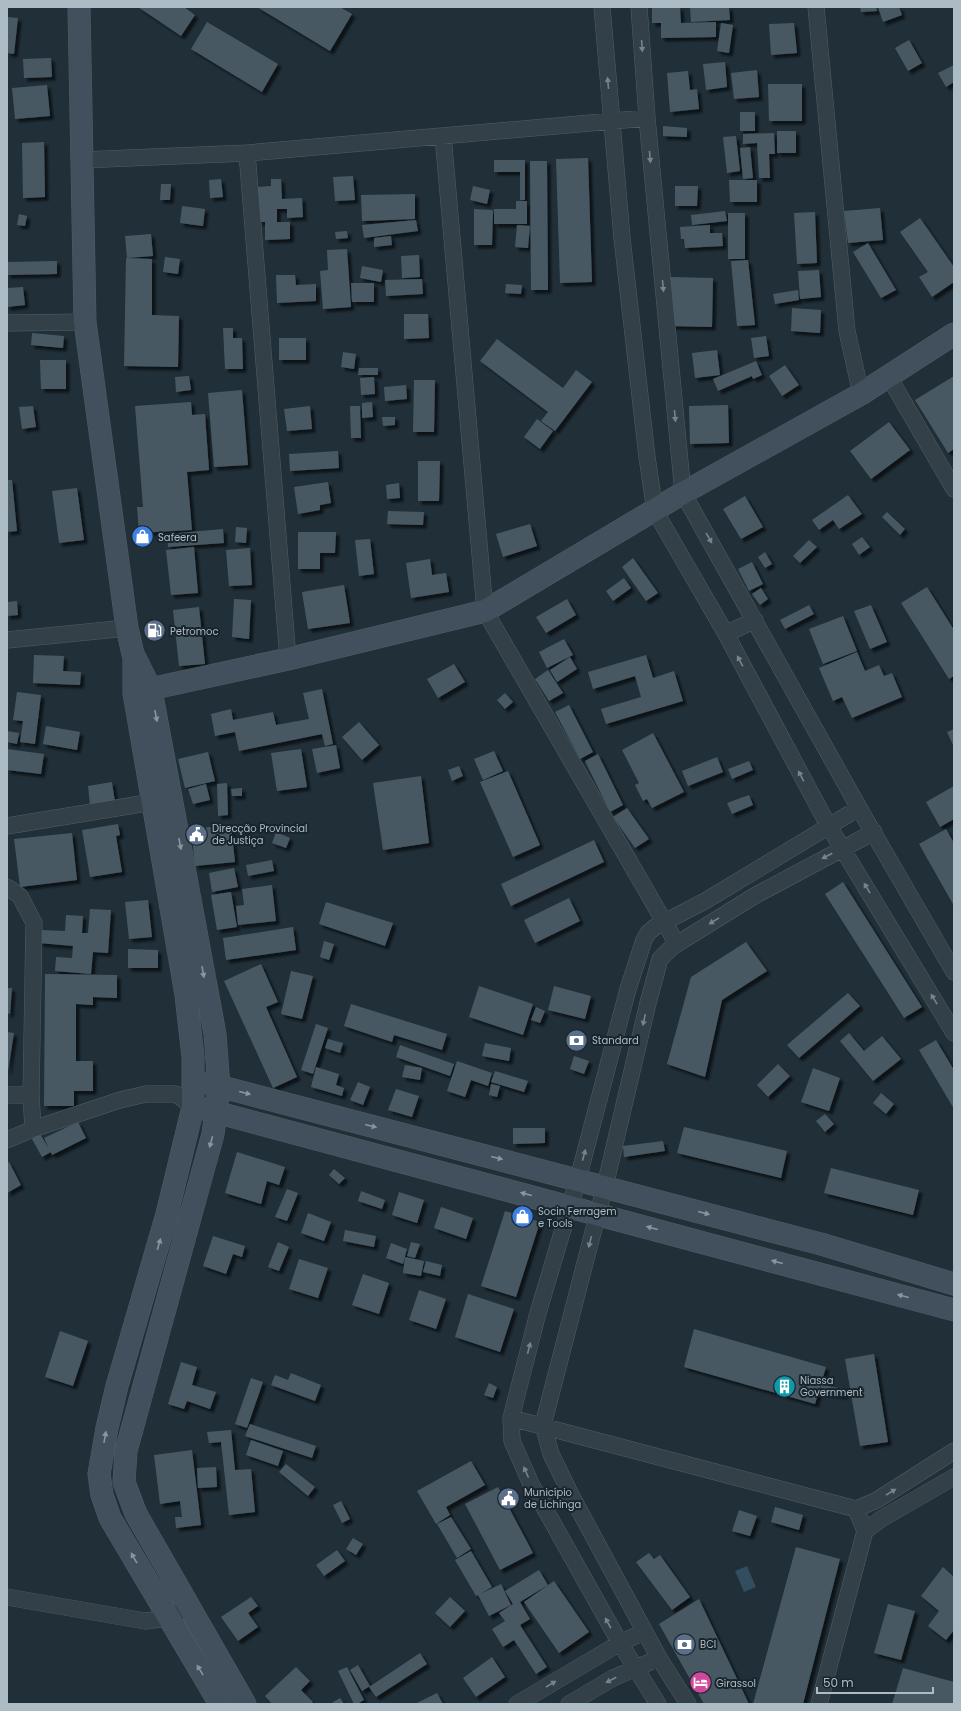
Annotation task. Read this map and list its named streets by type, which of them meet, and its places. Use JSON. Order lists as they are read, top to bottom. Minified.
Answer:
{"places":{"shop":["Safeera","Socin Ferragem e Tools"],"fuel station":["Petromoc"],"public building":["Direcção Provincial de Justiça","Município de Lichinga"],"bank":["Standard","BCI"],"building":["Niassa Government"],"hotel":["Girassol"]},"scale_bar":"50 m"}
